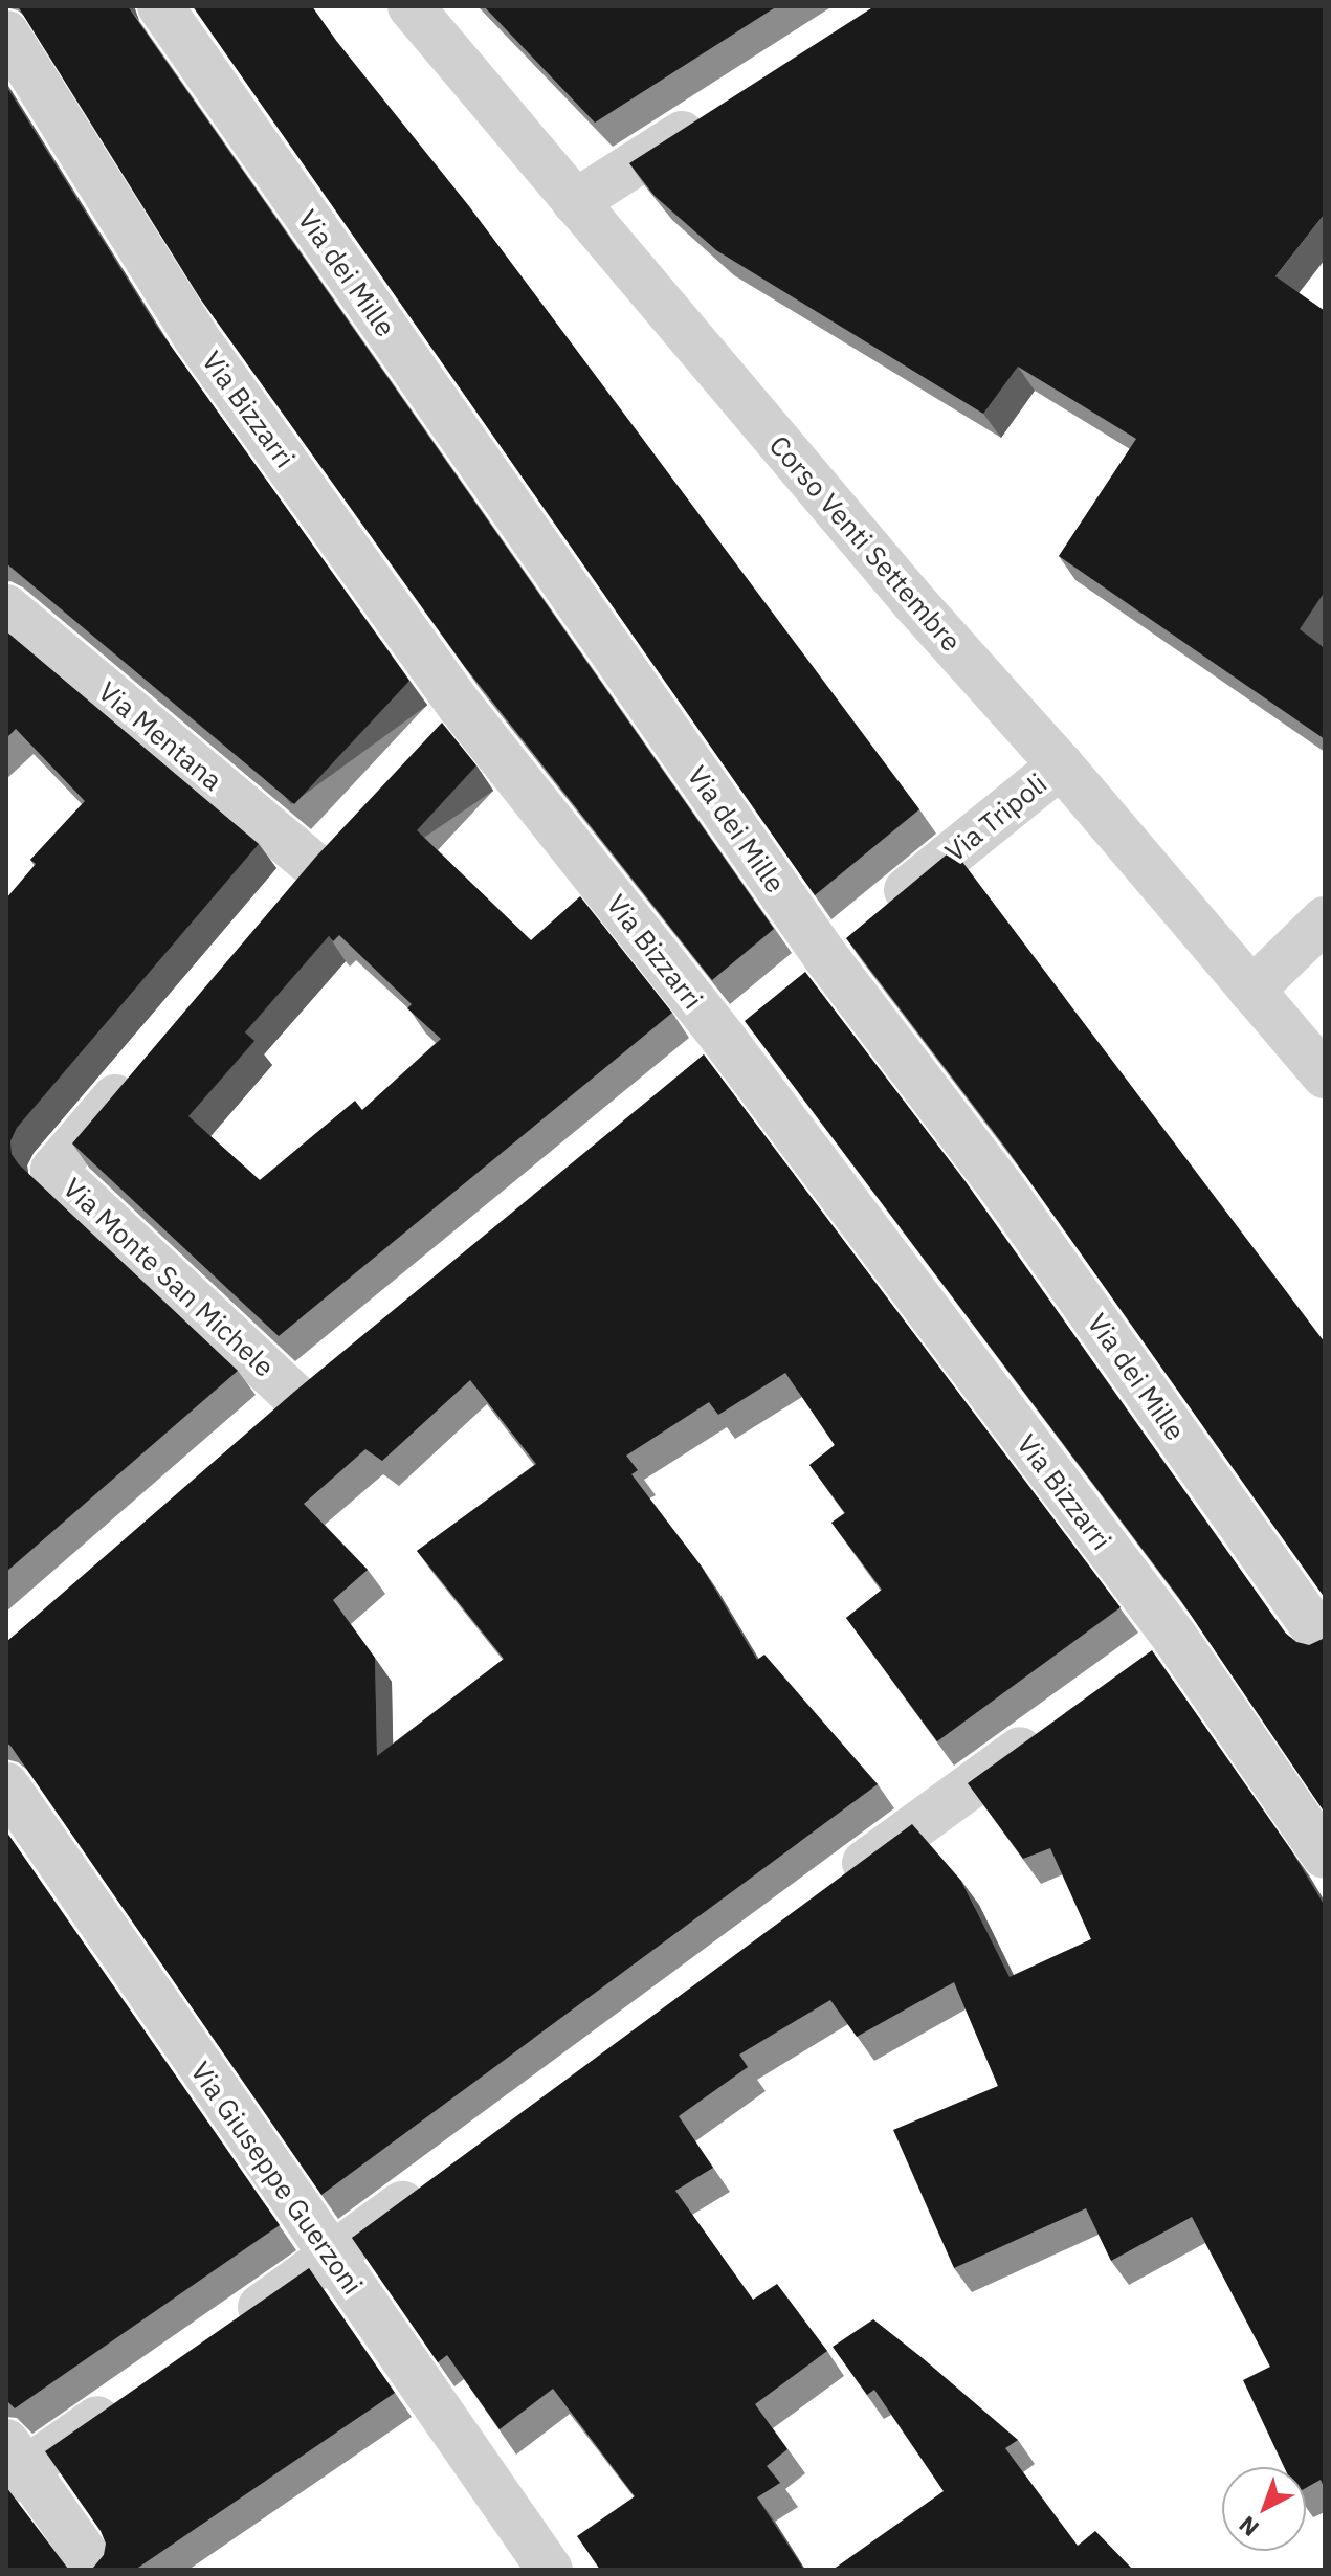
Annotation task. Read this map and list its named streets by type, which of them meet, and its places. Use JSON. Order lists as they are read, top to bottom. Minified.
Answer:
{"streets":{"street":["Via dei Mille","Via Bizzarri","Corso Venti Settembre","Via Mentana","Via Tripoli","Via Monte San Michele","Via Giuseppe Guerzoni"]},"crossings":[["Via dei Mille","Via Tripoli"],["Via Bizzarri","Via Tripoli"],["Corso Venti Settembre","Via Tripoli"]],"north":"bottom left"}
